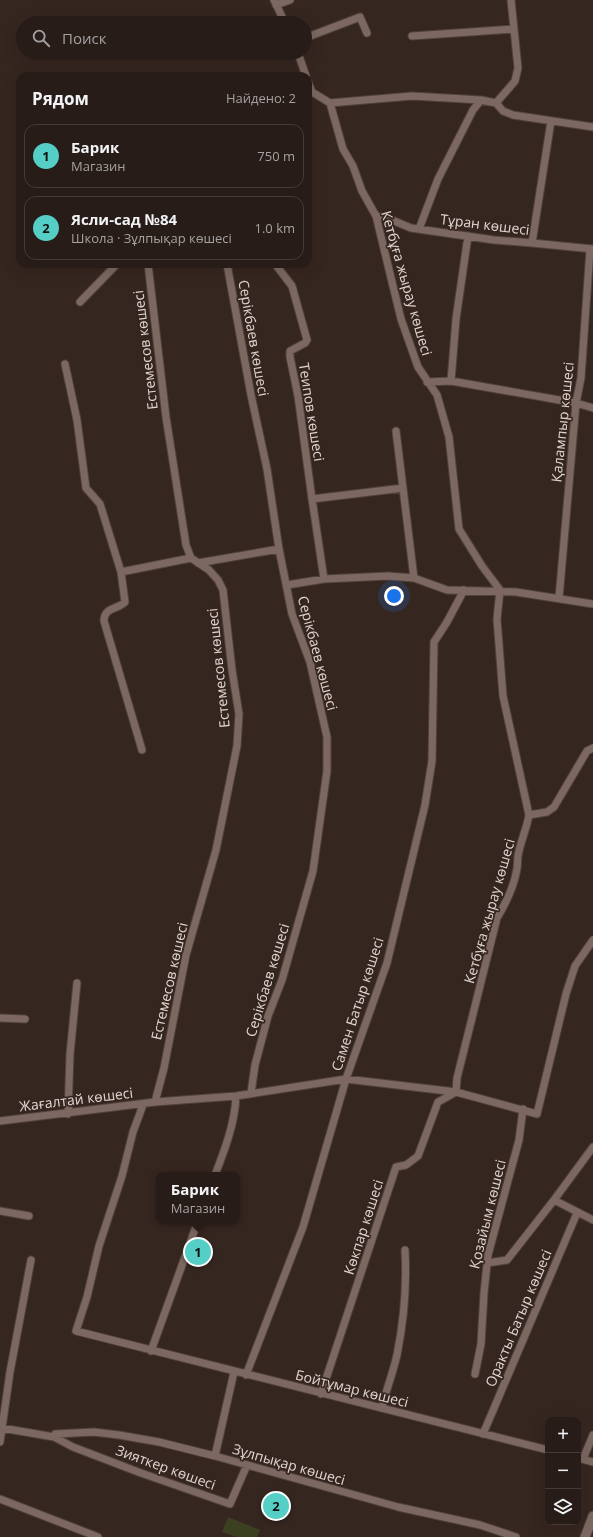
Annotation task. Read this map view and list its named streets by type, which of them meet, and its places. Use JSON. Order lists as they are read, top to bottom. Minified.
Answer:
{"streets":{"street":["Тұран көшесі","Кетбұға жырау көшесі","Серікбаев көшесі","Естемесов көшесі","Теипов көшесі","Қалампыр көшесі","Самен Батыр көшесі","Жағалтай көшесі","Қозайым көшесі","Көкпар көшесі","Оракты Батыр көшесі","Бойтұмар көшесі","Зұлпықар көшесі","Зияткер көшесі"]},"crossings":[["Тұран көшесі","Кетбұға жырау көшесі"],["Тұран көшесі","Қалампыр көшесі"],["Кетбұға жырау көшесі","Көкпар көшесі"],["Серікбаев көшесі","Жағалтай көшесі"],["Естемесов көшесі","Жағалтай көшесі"],["Самен Батыр көшесі","Бойтұмар көшесі"],["Жағалтай көшесі","Бойтұмар көшесі"],["Қозайым көшесі","Оракты Батыр көшесі"],["Көкпар көшесі","Бойтұмар көшесі"],["Оракты Батыр көшесі","Бойтұмар көшесі"],["Зұлпықар көшесі","Зияткер көшесі"]],"page":{"search":"Поиск","heading":["Рядом","Найдено: 2"],"list":[{"mark":"1","name":"Барик","note":"Магазин","value":"750 m"},{"mark":"2","name":"Ясли-сад №84","note":"Школа · Зұлпықар көшесі","value":"1.0 km"}],"popup":["Барик","Магазин"],"pins":["1","2"],"map_buttons":["+","−"]}}
